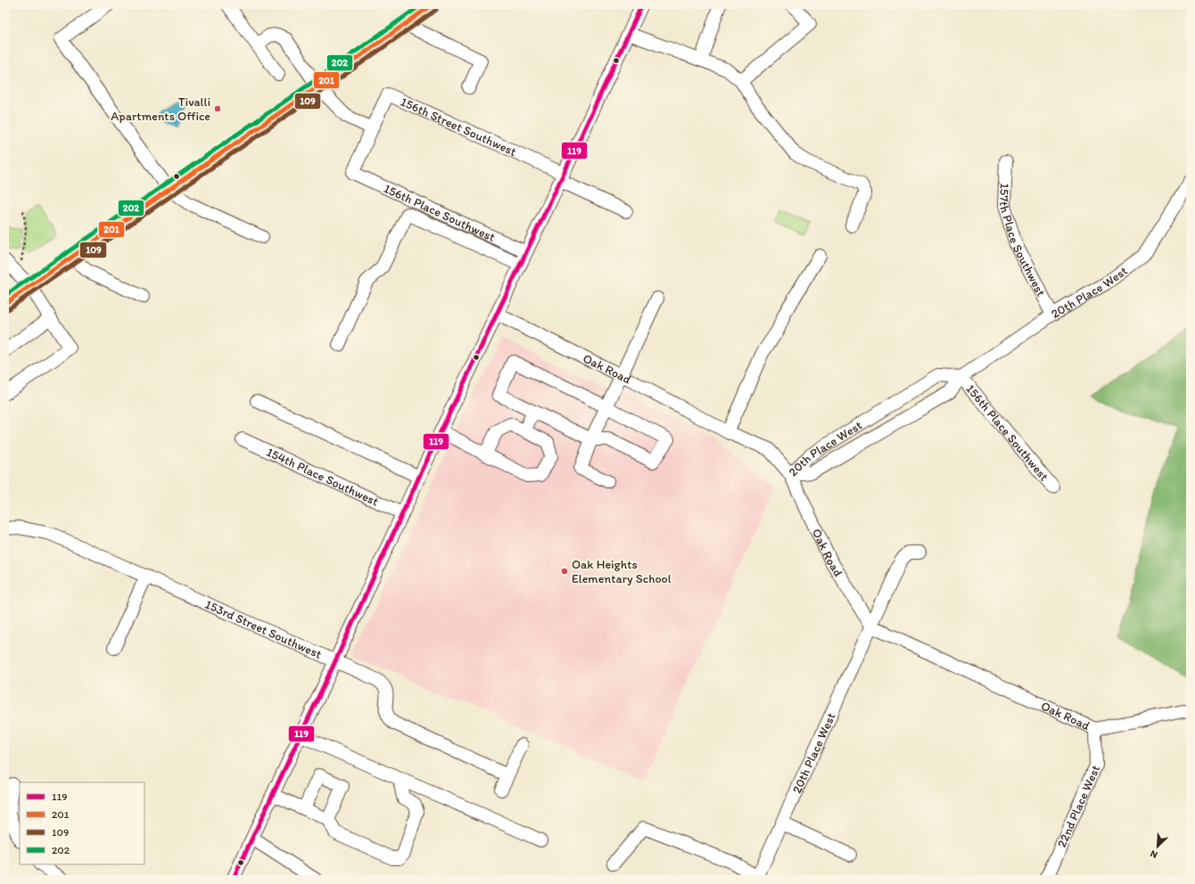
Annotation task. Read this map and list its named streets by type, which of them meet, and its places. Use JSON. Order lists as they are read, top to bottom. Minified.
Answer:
{"streets":{"street":["156th Street Southwest","156th Place Southwest","157th Place Southwest","20th Place West","Oak Road","154th Place Southwest","153rd Street Southwest","22nd Place West"]},"crossings":[["156th Street Southwest","156th Place Southwest"],["156th Place Southwest","20th Place West"],["157th Place Southwest","20th Place West"],["20th Place West","Oak Road"],["Oak Road","22nd Place West"]],"places":["Tivalli Apartments Office","Oak Heights Elementary School"],"lines":["transit line 119","transit line 201","transit line 202","transit line 109"],"legend":["119","201","109","202"],"north":"bottom left"}
